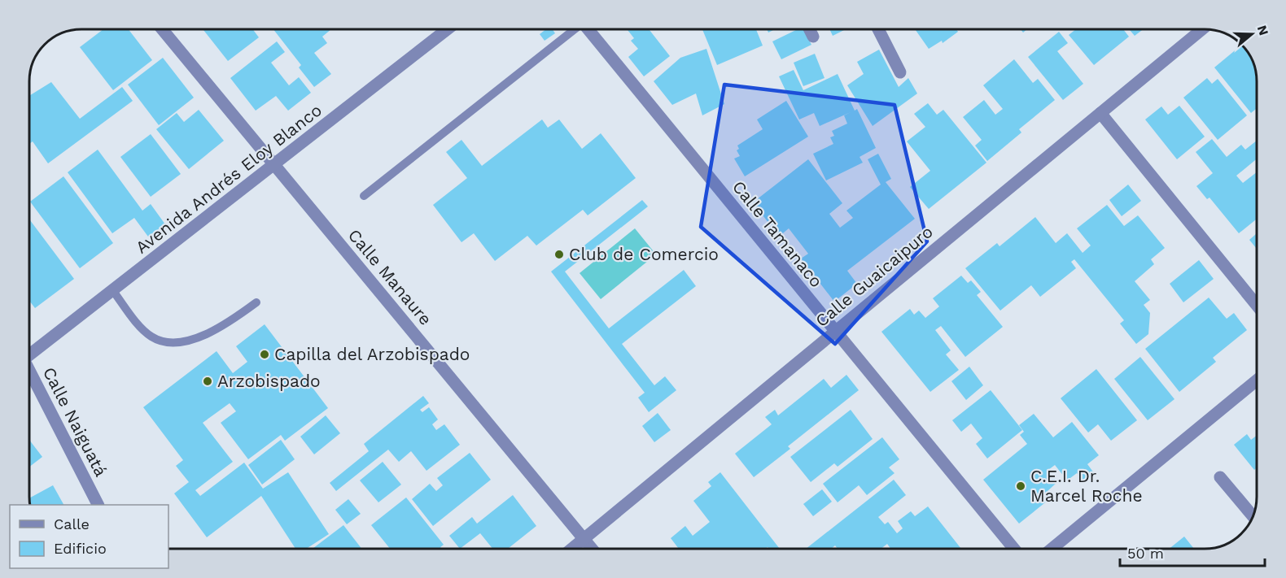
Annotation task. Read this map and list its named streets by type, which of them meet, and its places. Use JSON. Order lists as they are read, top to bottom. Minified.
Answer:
{"streets":{"street":["Avenida Andrés Eloy Blanco","Calle Tamanaco","Calle Guaicaipuro","Calle Manaure","Calle Naiguatá"]},"crossings":[["Avenida Andrés Eloy Blanco","Calle Manaure"],["Calle Tamanaco","Calle Guaicaipuro"],["Calle Guaicaipuro","Calle Manaure"]],"places":["Club de Comercio","Capilla del Arzobispado","Arzobispado","C.E.I. Dr. Marcel Roche"],"legend":["Calle","Edificio"],"scale_bar":"50 m","north":"right"}
